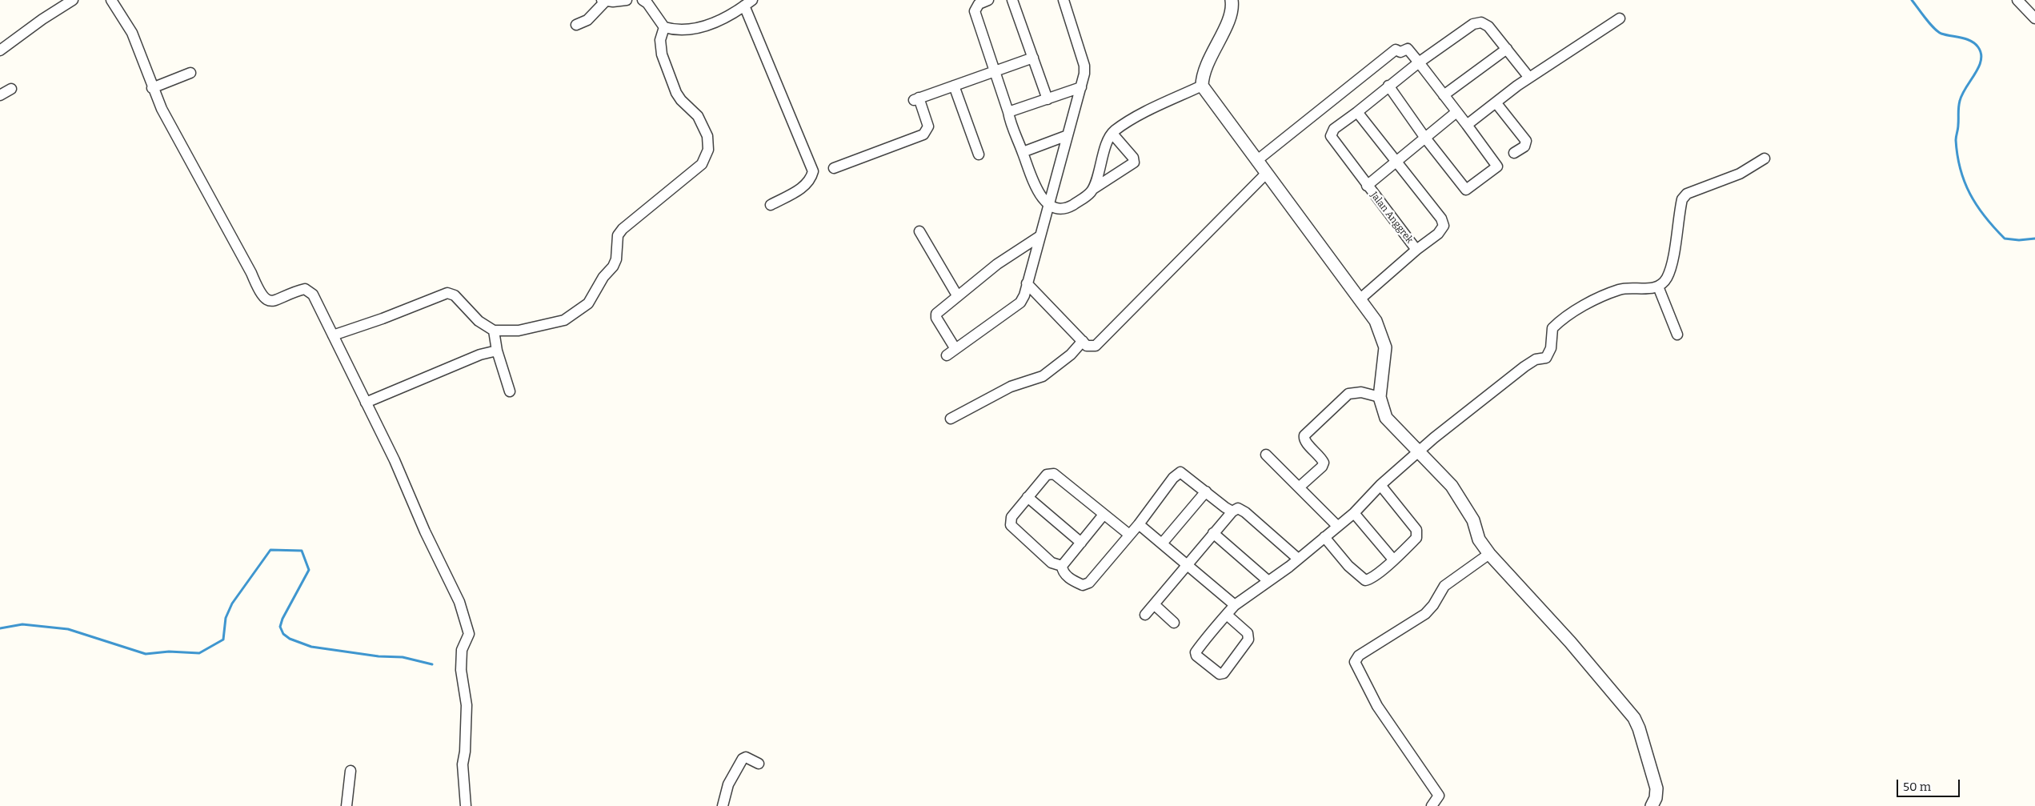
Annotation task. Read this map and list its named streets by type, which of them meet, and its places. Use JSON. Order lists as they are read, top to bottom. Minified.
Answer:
{"streets":{"street":["Jalan Anggrek"]},"scale_bar":"50 m"}
